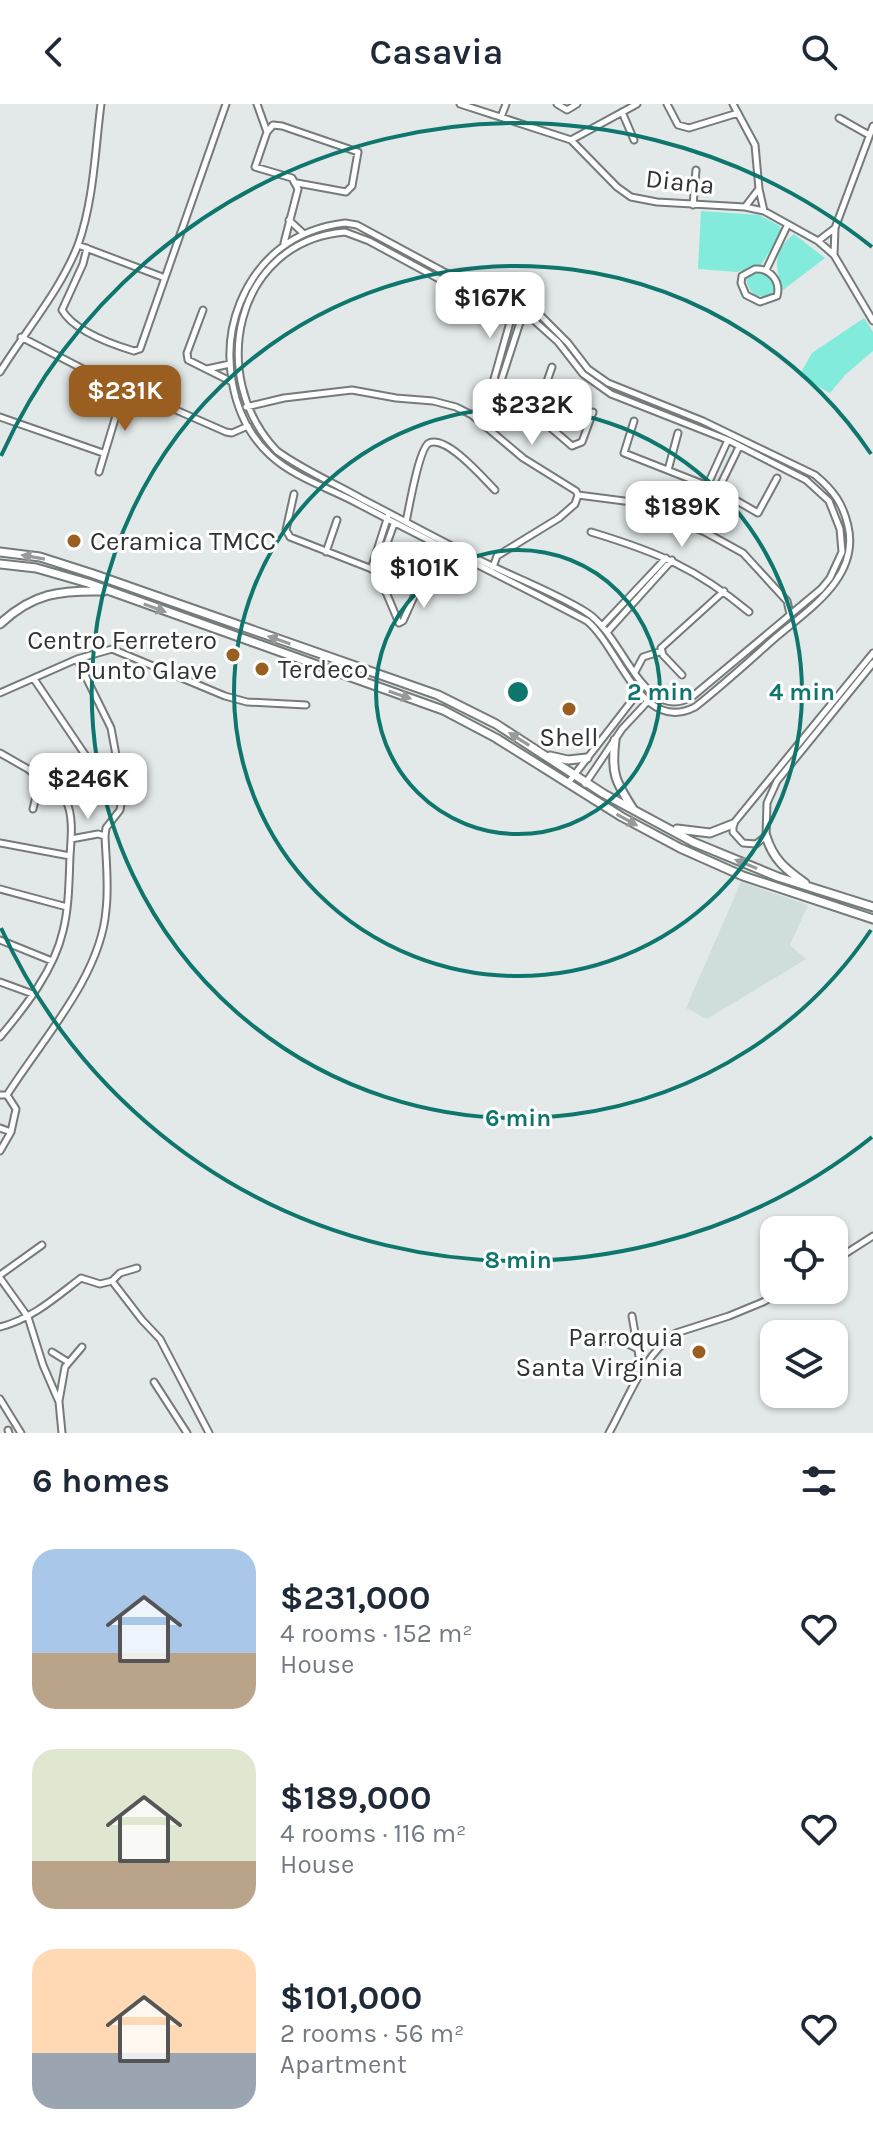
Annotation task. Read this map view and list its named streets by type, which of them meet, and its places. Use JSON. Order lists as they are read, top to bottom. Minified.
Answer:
{"streets":{"street":["Diana"]},"places":["Ceramica TMCC","Centro Ferretero Punto Glave","Terdeco","Shell","Parroquia Santa Virginia"],"page":{"header":"Casavia","price":["$167K","$231K","$232K","$189K","$101K","$246K"],"heading":"6 homes","list":[{"name":"$231,000","note":"4 rooms · 152 m² · House"},{"name":"$189,000","note":"4 rooms · 116 m² · House"},{"name":"$101,000","note":"2 rooms · 56 m² · Apartment"}]},"rings":["2 min","4 min","6 min","8 min"]}
